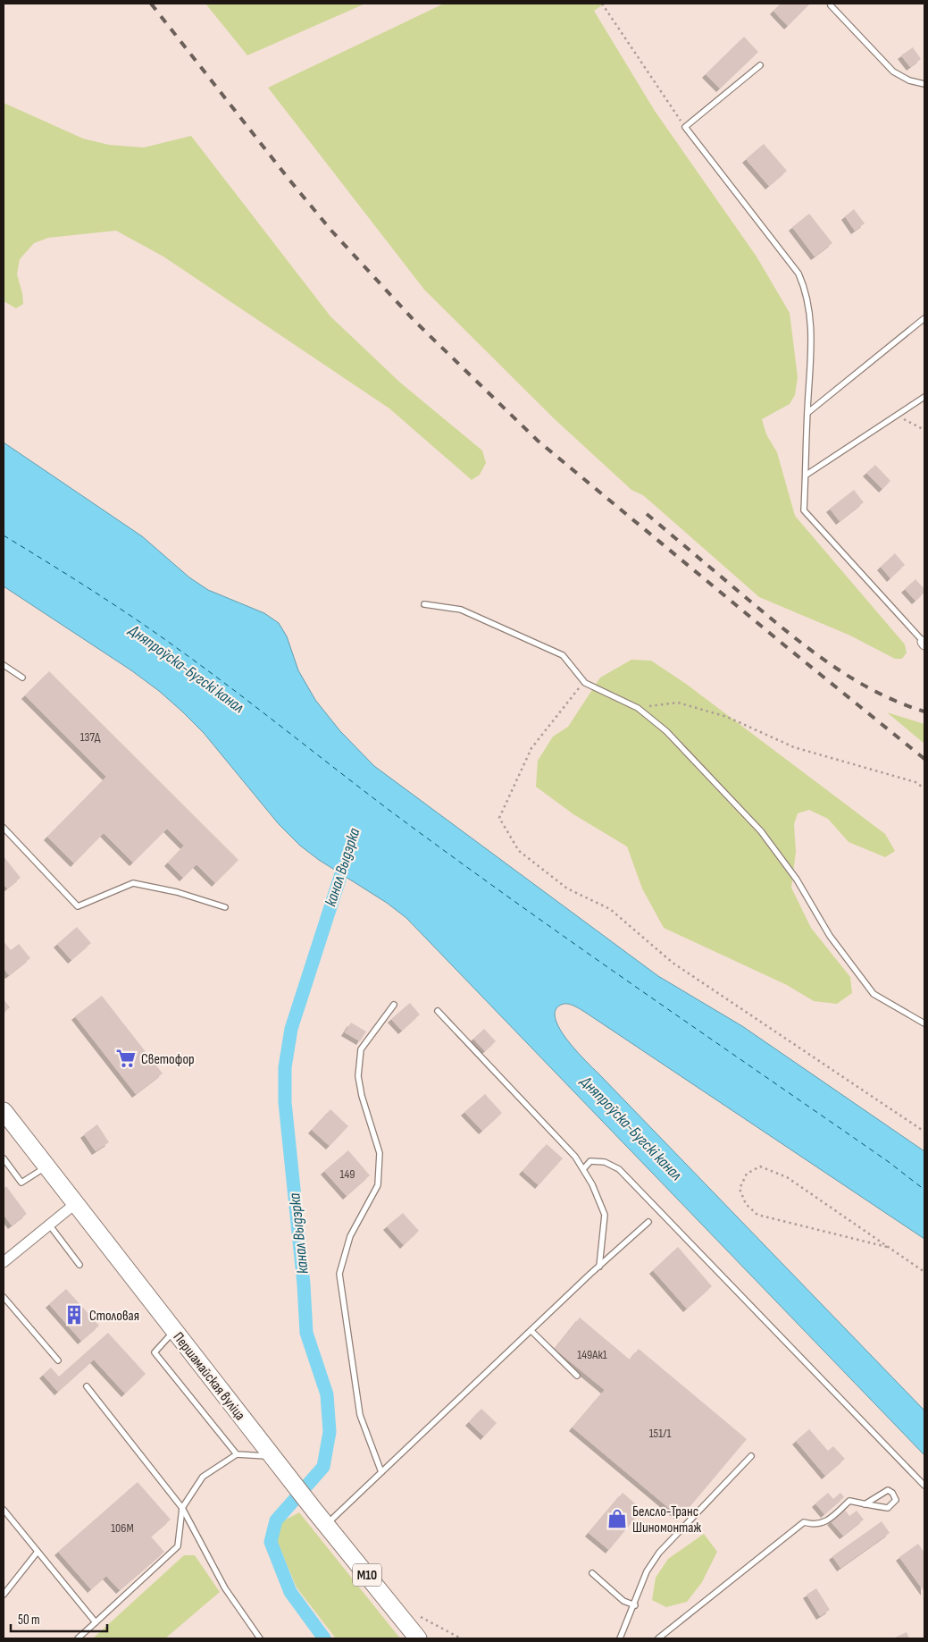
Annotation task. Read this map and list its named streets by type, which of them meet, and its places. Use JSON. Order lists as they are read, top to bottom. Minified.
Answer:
{"streets":{"main road":["Першамайская вуліца","М10"]},"water":["Дняпроўска-Бугскі канал","канал Выдэрка"],"places":{"supermarket":["Светофор"],"building":["Столовая"],"shop":["Белсло-Транс Шиномонтаж"]},"house_numbers":["137Д","149","149Ак1","151/1","106М"],"scale_bar":"50 m"}
